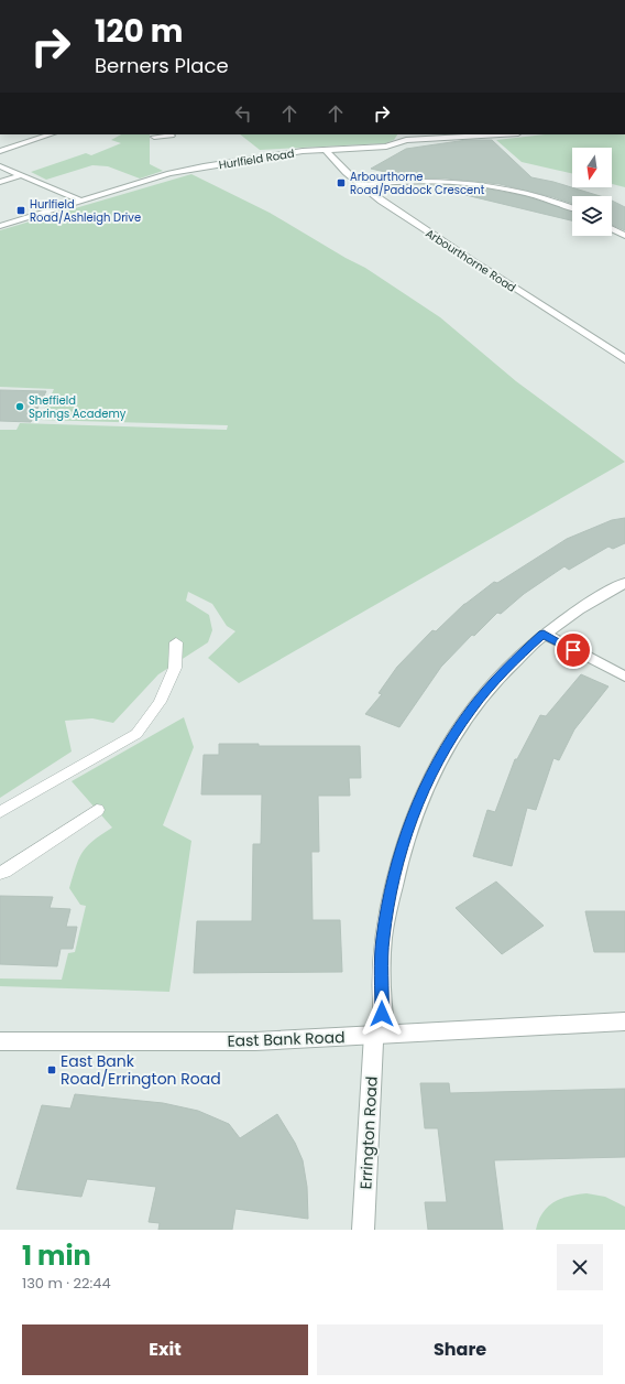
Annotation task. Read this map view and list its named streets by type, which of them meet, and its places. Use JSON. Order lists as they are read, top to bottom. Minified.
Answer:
{"streets":{"street":["Hurlfield Road","Arbourthorne Road","East Bank Road","Errington Road"]},"crossings":[["Hurlfield Road","Arbourthorne Road"],["East Bank Road","Errington Road"]],"places":{"transit":["Arbourthorne Road/Paddock Crescent","Hurlfield Road/Ashleigh Drive","East Bank Road/Errington Road"],"other":["Sheffield Springs Academy"]},"north":"bottom","page":{"turn":["120 m","Berners Place"],"heading":["1 min","130 m · 22:44"],"buttons":["Exit","Share"]}}
